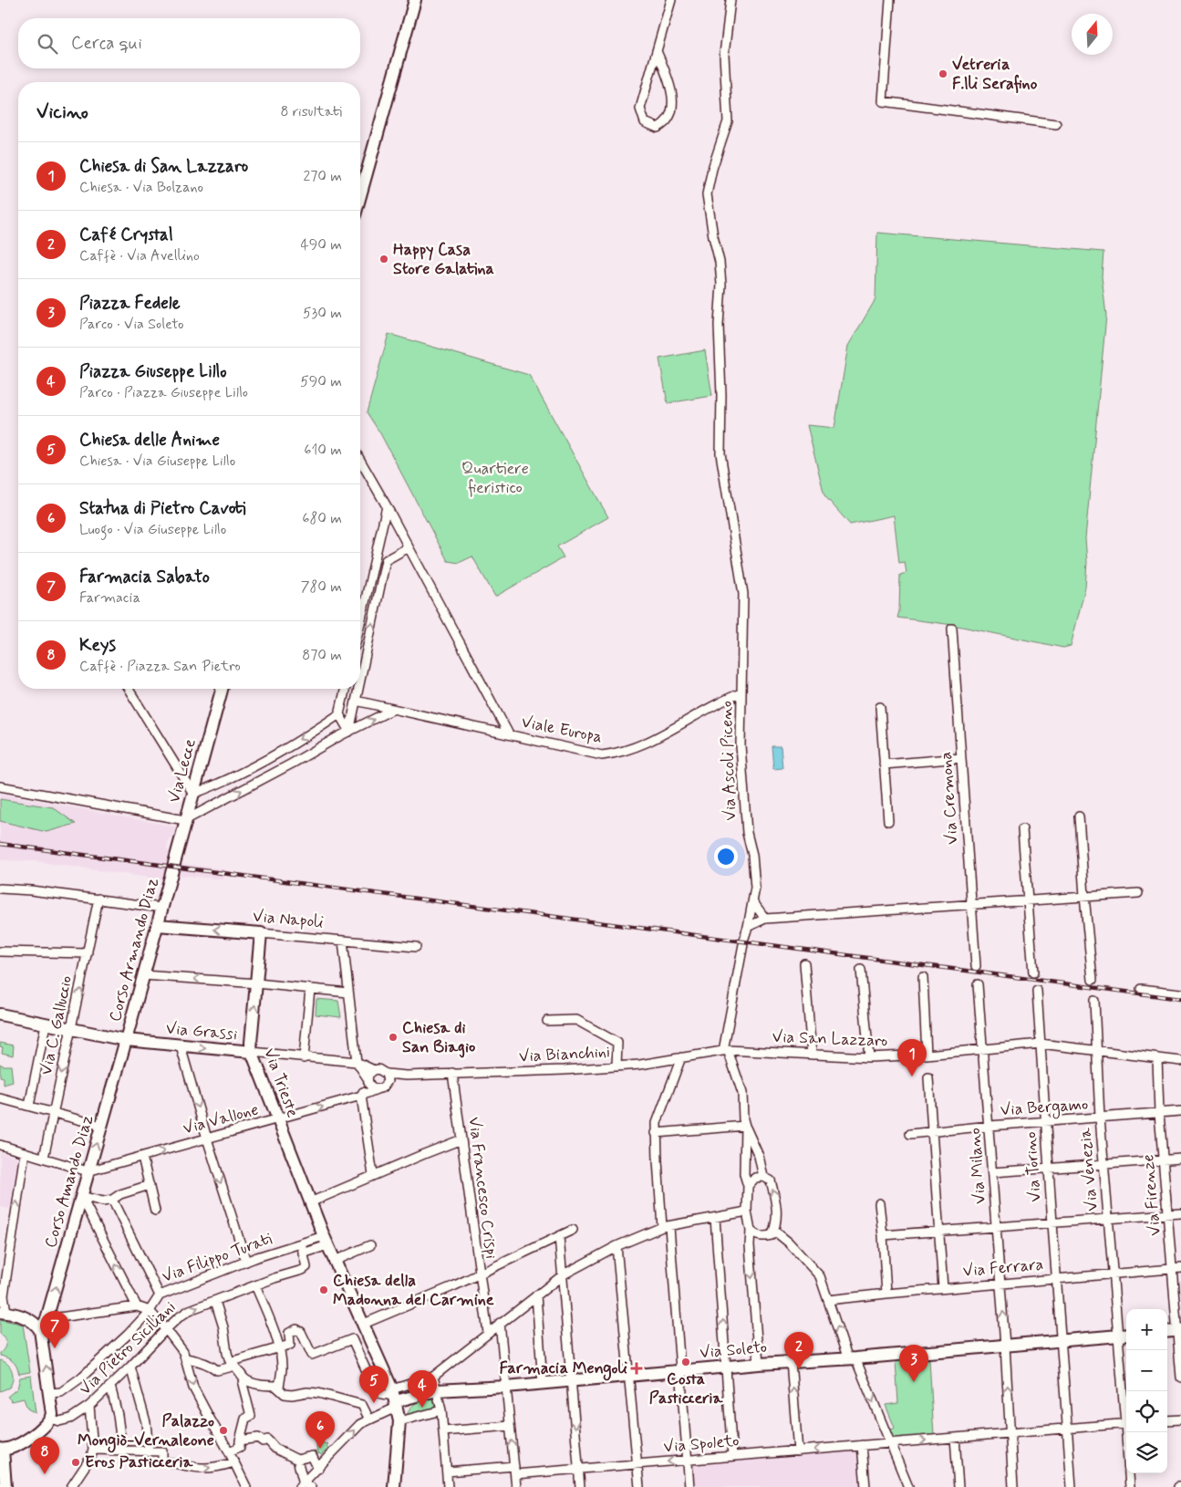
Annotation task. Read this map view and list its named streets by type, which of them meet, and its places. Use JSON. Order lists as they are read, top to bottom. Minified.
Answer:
{"streets":{"street":["Viale Europa","Via Ascoli Piceno","Via Lecce","Via Cremona","Via Napoli","Corso Armando Diaz","Via C. Galluccio","Via Grassi","Via San Lazzaro","Via Bianchini","Via Trieste","Via Bergamo","Via Vallone","Via Milano","Via Torino","Via Venezia","Corso Amando Diaz","Via Francesco Crispi","Via Firenze","Via Filippo Turati","Via Ferrara","Via Pietro Siciliani","Via Soleto","Via Spoleto"]},"crossings":[["Viale Europa","Via Ascoli Piceno"],["Via Ascoli Piceno","Via San Lazzaro"],["Via Ascoli Piceno","Via Bianchini"],["Via Lecce","Corso Armando Diaz"],["Via Napoli","Corso Armando Diaz"],["Via Napoli","Via Trieste"],["Corso Armando Diaz","Via Grassi"],["Corso Armando Diaz","Corso Amando Diaz"],["Via C. Galluccio","Via Grassi"],["Via Grassi","Via Trieste"],["Via Grassi","Corso Amando Diaz"],["Via San Lazzaro","Via Bianchini"],["Via San Lazzaro","Via Milano"],["Via San Lazzaro","Via Torino"],["Via San Lazzaro","Via Venezia"],["Via San Lazzaro","Via Firenze"],["Via Bianchini","Via Francesco Crispi"],["Via Trieste","Via Vallone"],["Via Trieste","Via Filippo Turati"],["Via Trieste","Via Soleto"],["Via Bergamo","Via Milano"],["Via Bergamo","Via Torino"],["Via Bergamo","Via Venezia"],["Via Bergamo","Via Firenze"],["Via Vallone","Corso Amando Diaz"],["Via Milano","Via Ferrara"],["Via Milano","Via Soleto"],["Via Milano","Via Spoleto"],["Via Torino","Via Ferrara"],["Via Torino","Via Soleto"],["Via Torino","Via Spoleto"],["Via Venezia","Via Ferrara"],["Via Venezia","Via Soleto"],["Via Firenze","Via Ferrara"],["Via Filippo Turati","Via Pietro Siciliani"]],"one_way":["Via Vallone"],"parks":["Quartiere fieristico"],"places":{"other":["Vetreria F.lli Serafino","Happy Casa Store Galatina","Chiesa di San Biagio","Chiesa della Madonna del Carmine","Costa Pasticceria","Palazzo Mongiò-Vernaleone","Eros Pasticceria"],"health":["Farmacia Mengoli"]},"north":"top","page":{"search":"Cerca qui","heading":["Vicino","8 risultati"],"list":[{"mark":"1","name":"Chiesa di San Lazzaro","note":"Chiesa · Via Bolzano","value":"270 m"},{"mark":"2","name":"Café Crystal","note":"Caffè · Via Avellino","value":"490 m"},{"mark":"3","name":"Piazza Fedele","note":"Parco · Via Soleto","value":"530 m"},{"mark":"4","name":"Piazza Giuseppe Lillo","note":"Parco · Piazza Giuseppe Lillo","value":"590 m"},{"mark":"5","name":"Chiesa delle Anime","note":"Chiesa · Via Giuseppe Lillo","value":"610 m"},{"mark":"6","name":"Statua di Pietro Cavoti","note":"Luogo · Via Giuseppe Lillo","value":"680 m"},{"mark":"7","name":"Farmacia Sabato","note":"Farmacia","value":"780 m"},{"mark":"8","name":"Keys","note":"Caffè · Piazza San Pietro","value":"870 m"}],"pins":["1","7","2","3","5","4","6","8"],"map_buttons":["+","−"]}}
